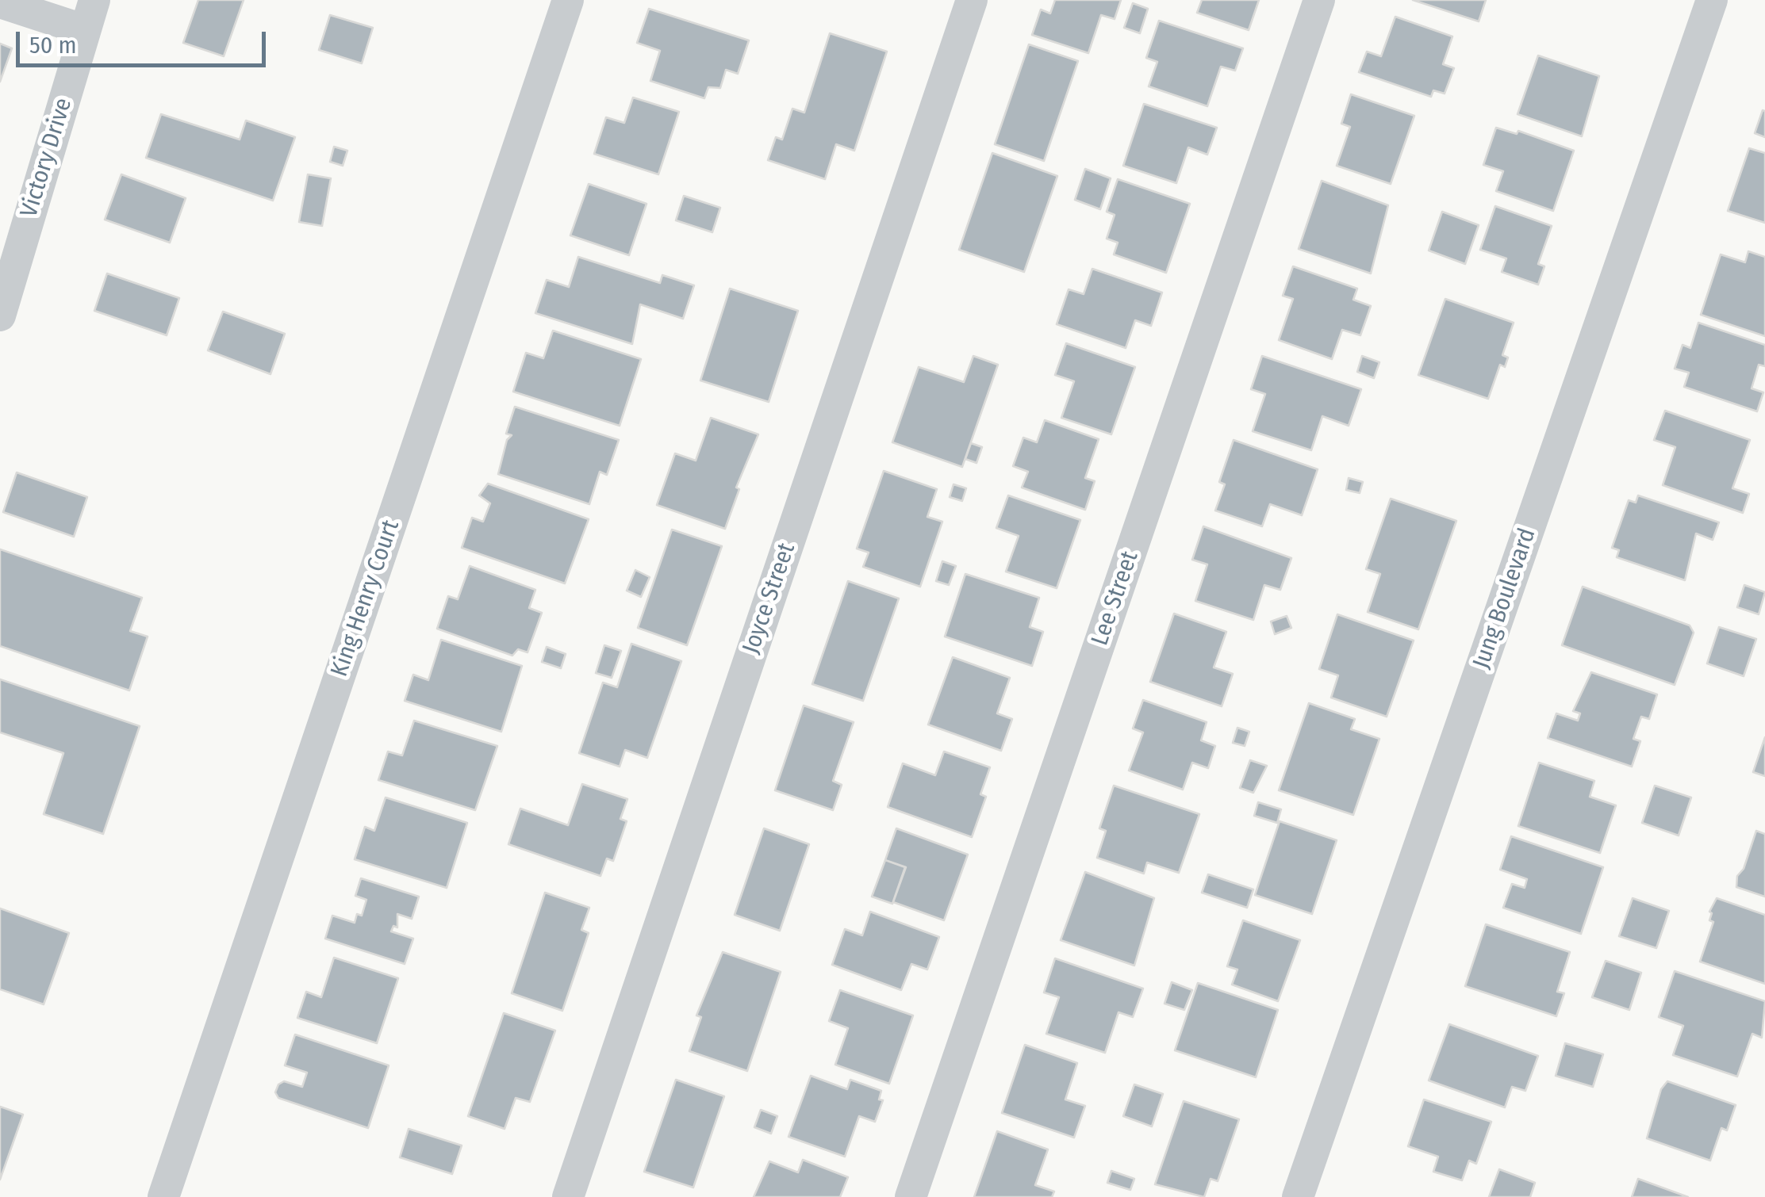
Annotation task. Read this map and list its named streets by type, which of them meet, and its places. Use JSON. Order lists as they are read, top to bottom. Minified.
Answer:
{"streets":{"street":["Victory Drive","King Henry Court","Joyce Street","Lee Street","Jung Boulevard"]},"scale_bar":"50 m"}
